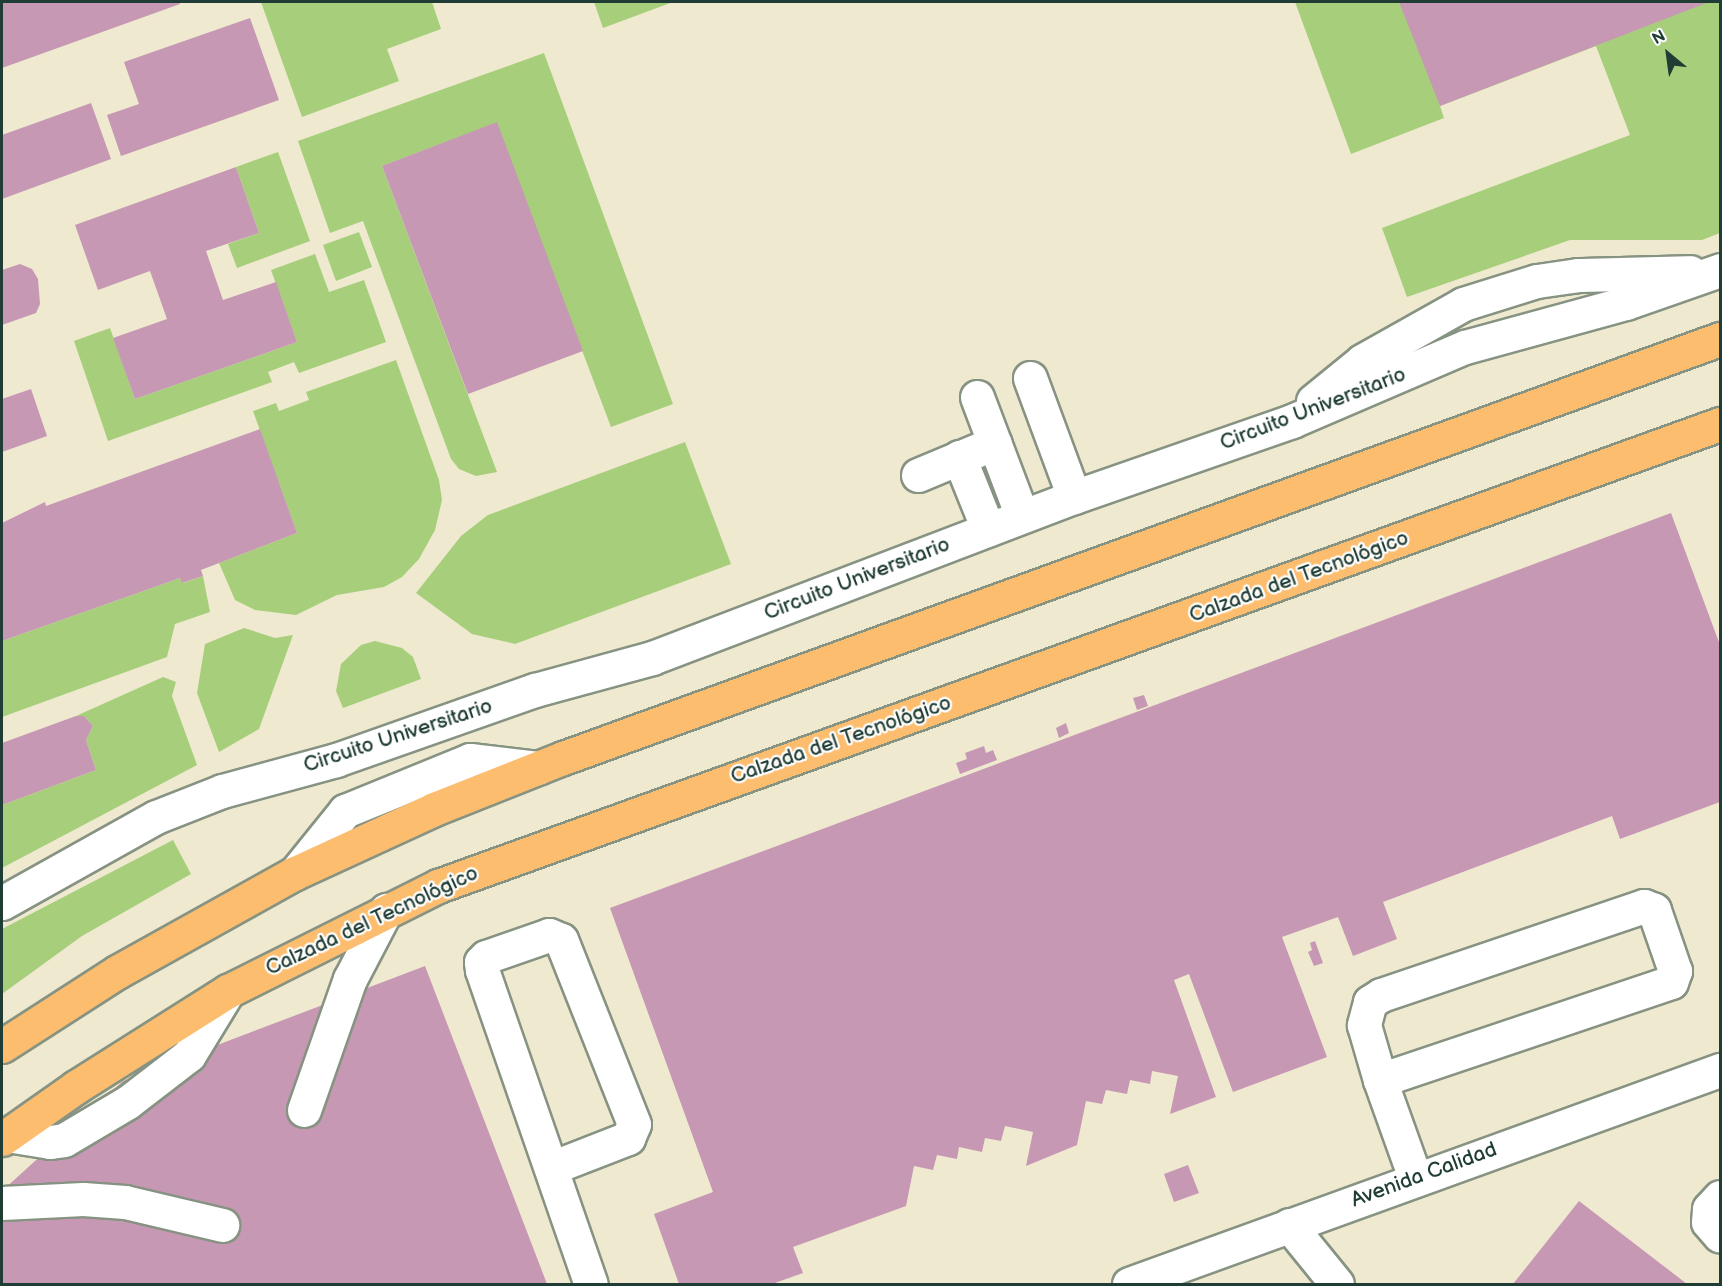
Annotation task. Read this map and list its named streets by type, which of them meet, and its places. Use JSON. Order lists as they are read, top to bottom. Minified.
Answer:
{"streets":{"main road":["Calzada del Tecnológico"],"street":["Circuito Universitario","Avenida Calidad"]},"north":"top left"}
